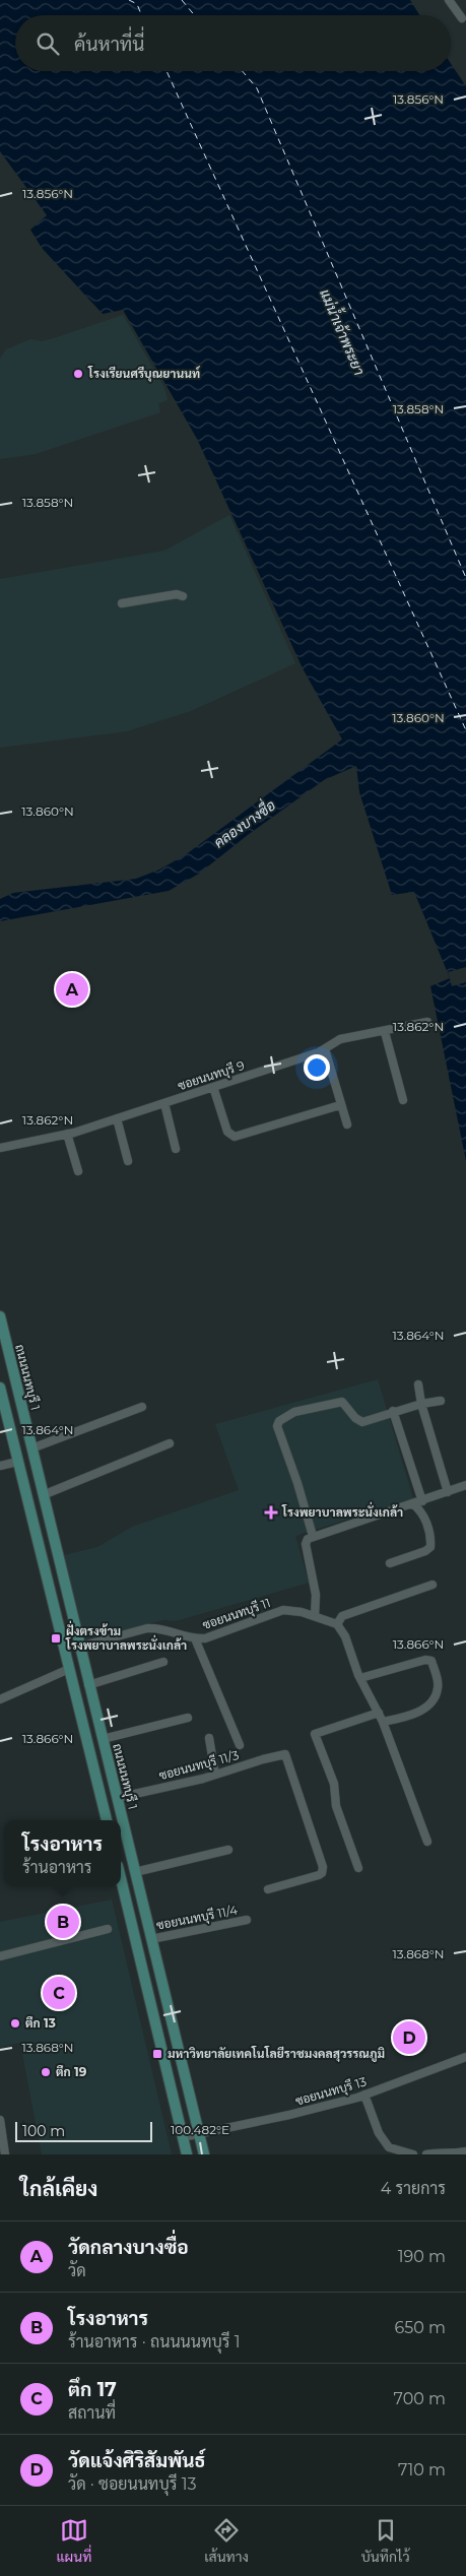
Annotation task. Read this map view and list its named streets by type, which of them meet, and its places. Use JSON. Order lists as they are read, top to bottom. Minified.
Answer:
{"streets":{"main road":["ถนนนนทบุรี 1"],"street":["ซอยนนทบุรี 9","ซอยนนทบุรี 11","ซอยนนทบุรี 11/3","ซอยนนทบุรี 11/4","ซอยนนทบุรี 13"]},"crossings":[["ถนนนนทบุรี 1","ซอยนนทบุรี 11"],["ถนนนนทบุรี 1","ซอยนนทบุรี 11/3"],["ถนนนนทบุรี 1","ซอยนนทบุรี 11/4"],["ถนนนนทบุรี 1","ซอยนนทบุรี 13"]],"water":["แม่น้ำเจ้าพระยา","คลองบางซื่อ"],"places":{"other":["โรงเรียนศรีบุณยานนท์","ตึก 13","ตึก 19"],"health":["โรงพยาบาลพระนั่งเกล้า"],"transit":["ฝั่งตรงข้าม โรงพยาบาลพระนั่งเกล้า","มหาวิทยาลัยเทคโนโลยีราชมงคลสุวรรณภูมิ"]},"scale_bar":"100 m","page":{"search":"ค้นหาที่นี่","pins":["A","B","C","D"],"popup":["โรงอาหาร","ร้านอาหาร"],"scale":"100 m","heading":["ใกล้เคียง","4 รายการ"],"list":[{"mark":"A","name":"วัดกลางบางซื่อ","note":"วัด","value":"190 m"},{"mark":"B","name":"โรงอาหาร","note":"ร้านอาหาร · ถนนนนทบุรี 1","value":"650 m"},{"mark":"C","name":"ตึก 17","note":"สถานที่","value":"700 m"},{"mark":"D","name":"วัดแจ้งศิริสัมพันธ์","note":"วัด · ซอยนนทบุรี 13","value":"710 m"}],"nav":["แผนที่","เส้นทาง","บันทึกไว้"]},"coordinates":["13.856°N","13.858°N","13.860°N","13.862°N","13.864°N","13.866°N","13.868°N","100.482°E"]}
